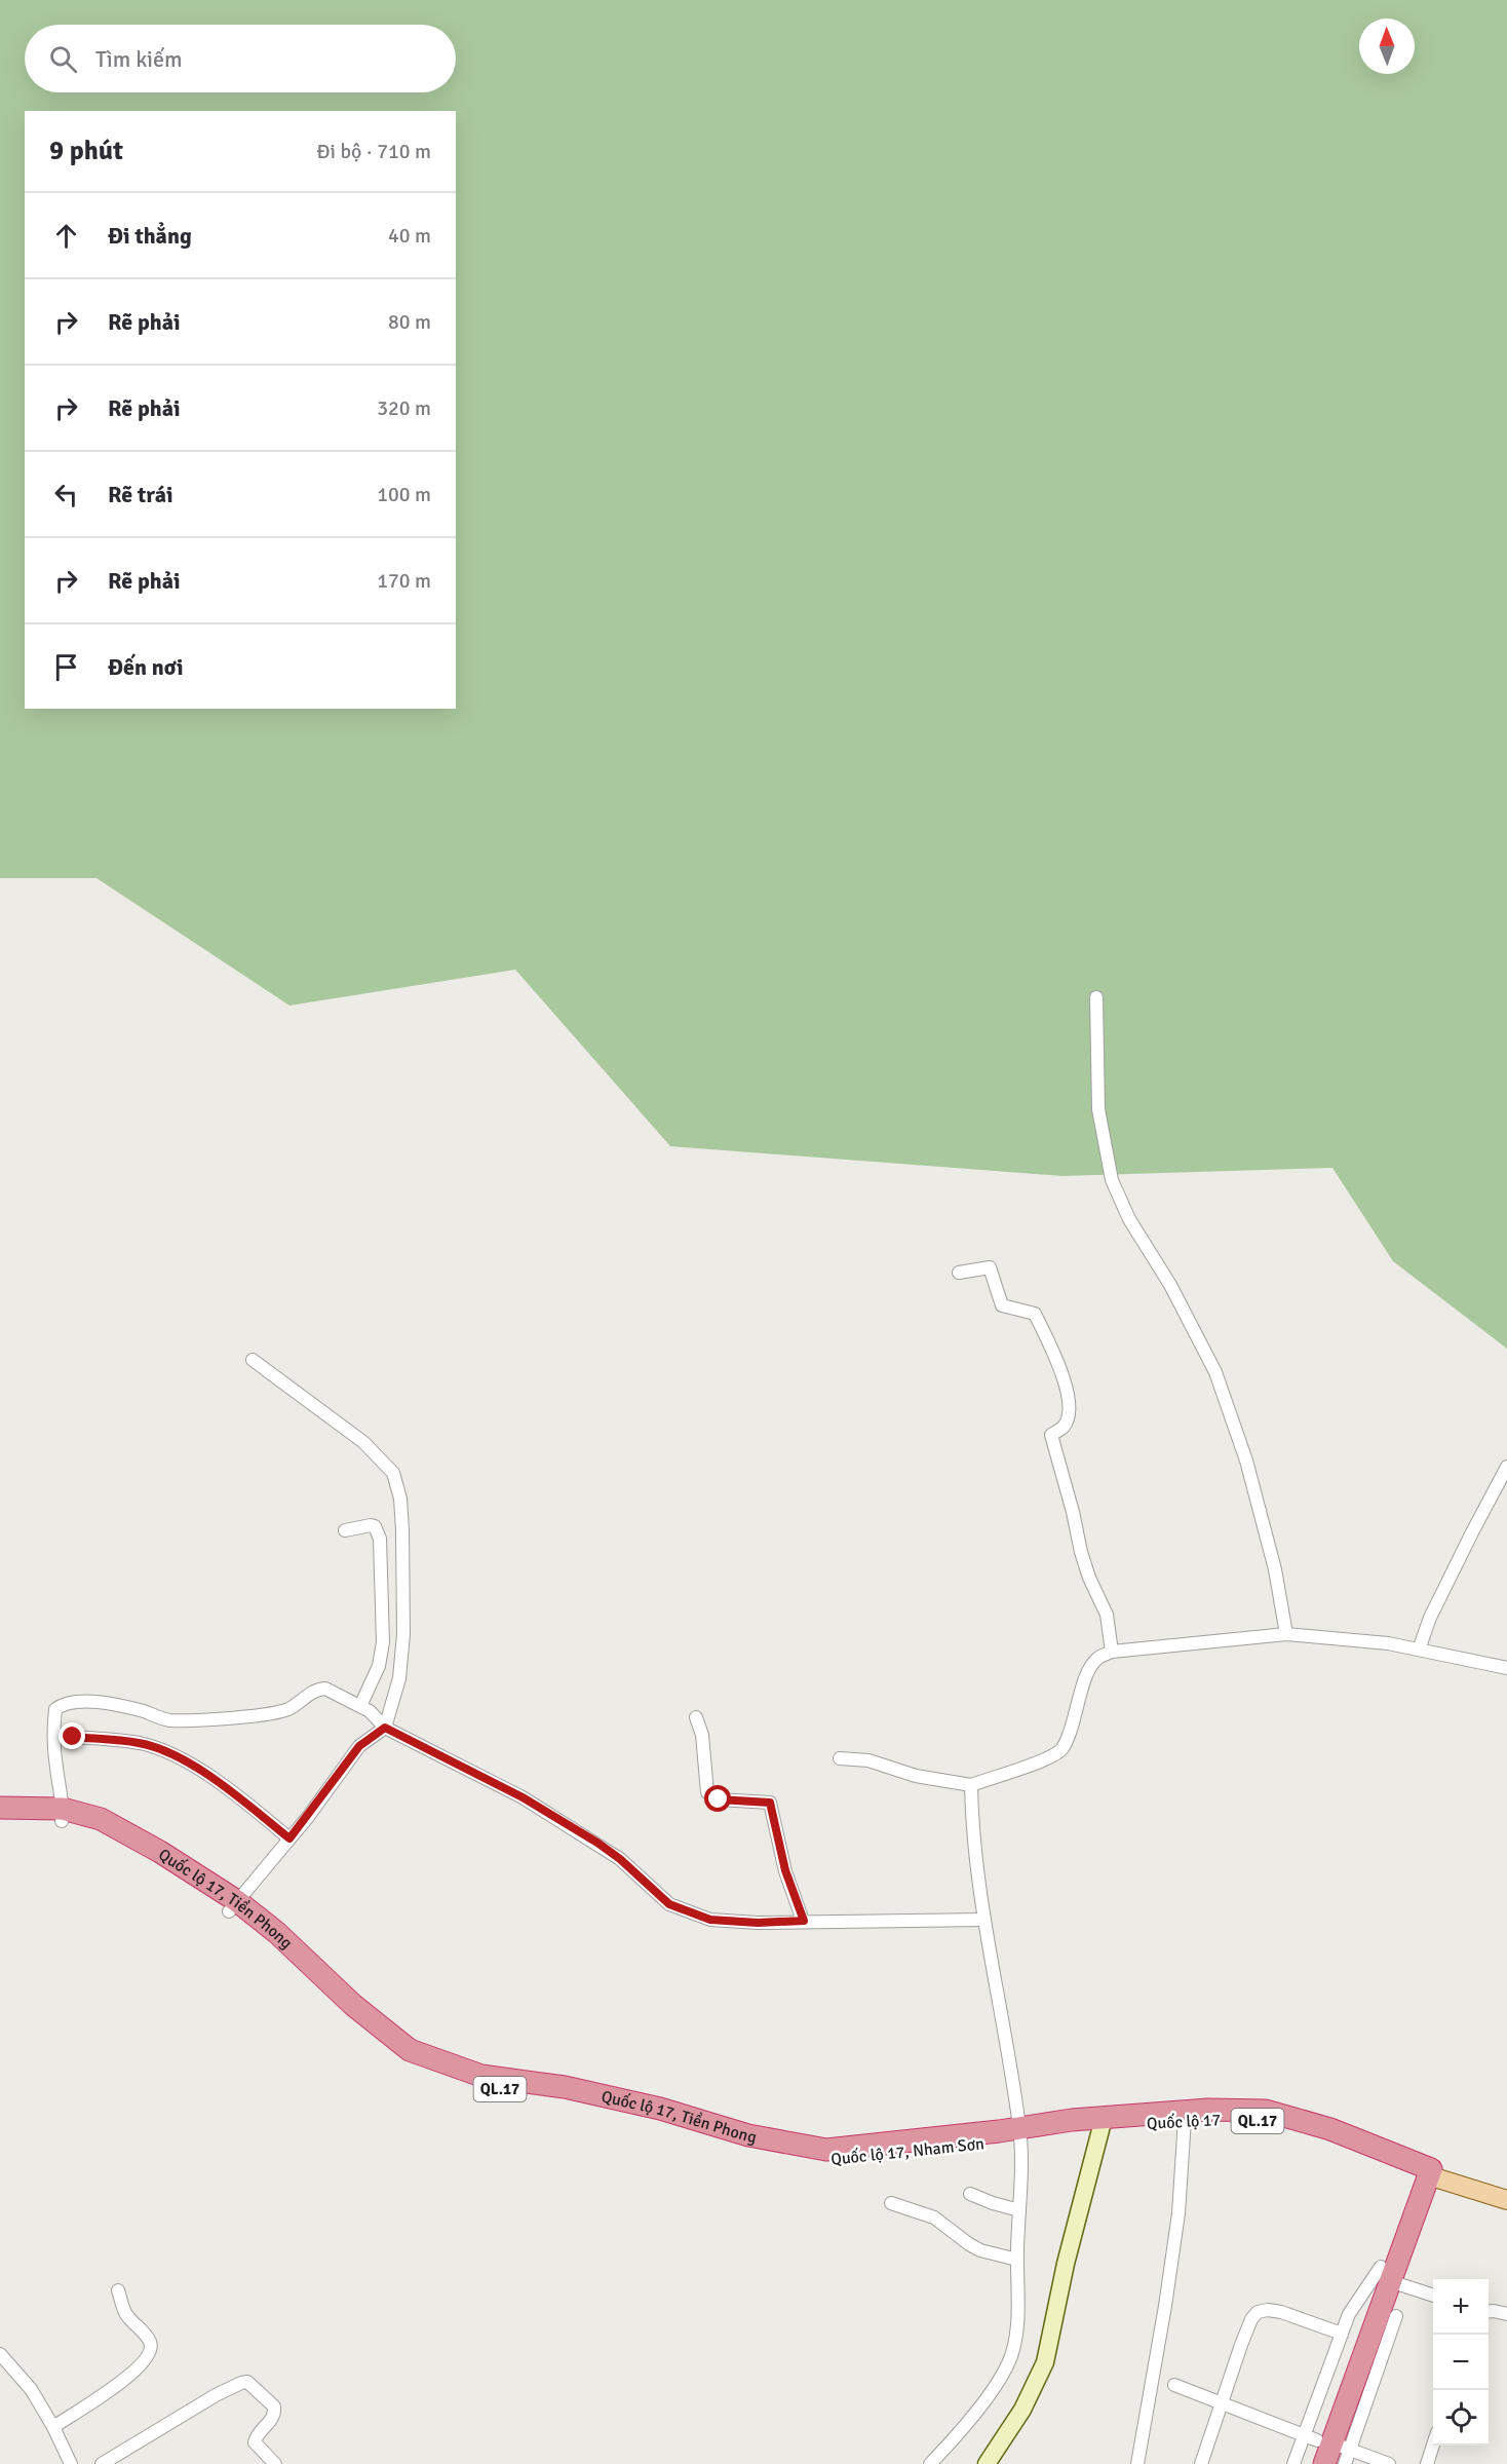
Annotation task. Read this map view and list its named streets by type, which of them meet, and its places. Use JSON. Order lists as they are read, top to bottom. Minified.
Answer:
{"streets":{"highway":["QL.17","Quốc lộ 17","Quốc lộ 17, Nham Sơn"]},"crossings":[["Quốc lộ 17","Quốc lộ 17, Nham Sơn"]],"north":"top","page":{"search":"Tìm kiếm","heading":["9 phút","Đi bộ · 710 m"],"list":[["Đi thẳng","40 m"],["Rẽ phải","80 m"],["Rẽ phải","320 m"],["Rẽ trái","100 m"],["Rẽ phải","170 m"],"Đến nơi"],"map_buttons":["+","−"]}}
